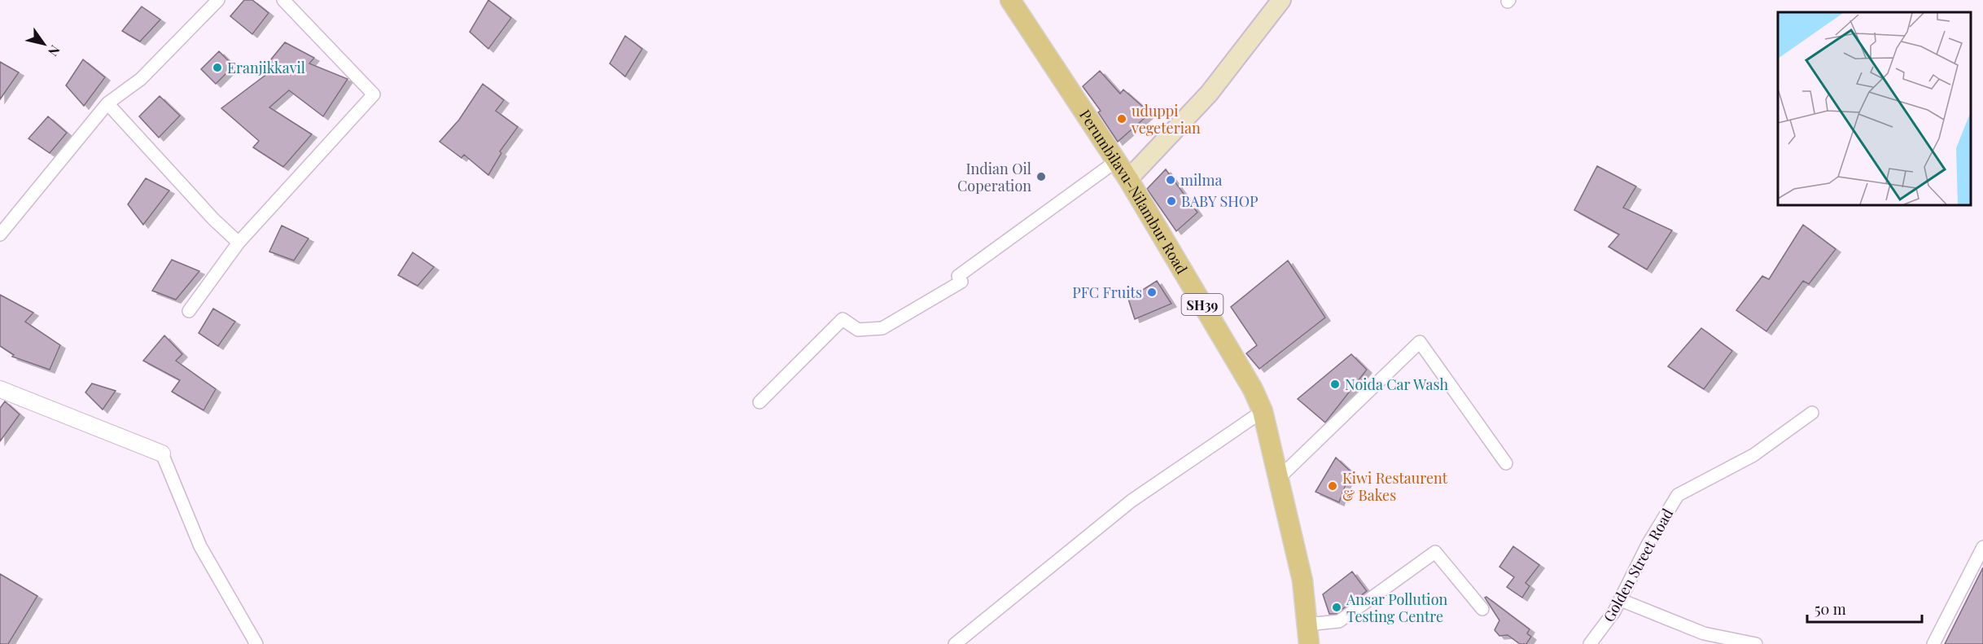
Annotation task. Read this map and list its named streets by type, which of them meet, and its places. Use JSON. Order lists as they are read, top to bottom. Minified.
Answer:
{"streets":{"main road":["Perumbilavu-Nilambur Road","SH39"],"street":["Golden Street Road"]},"places":["Eranjikkavil","uduppi vegeterian","Indian Oil Coperation","milma","BABY SHOP","PFC Fruits","Noida Car Wash","Kiwi Restaurent & Bakes","Ansar Pollution Testing Centre"],"scale_bar":"50 m","north":"bottom right"}
